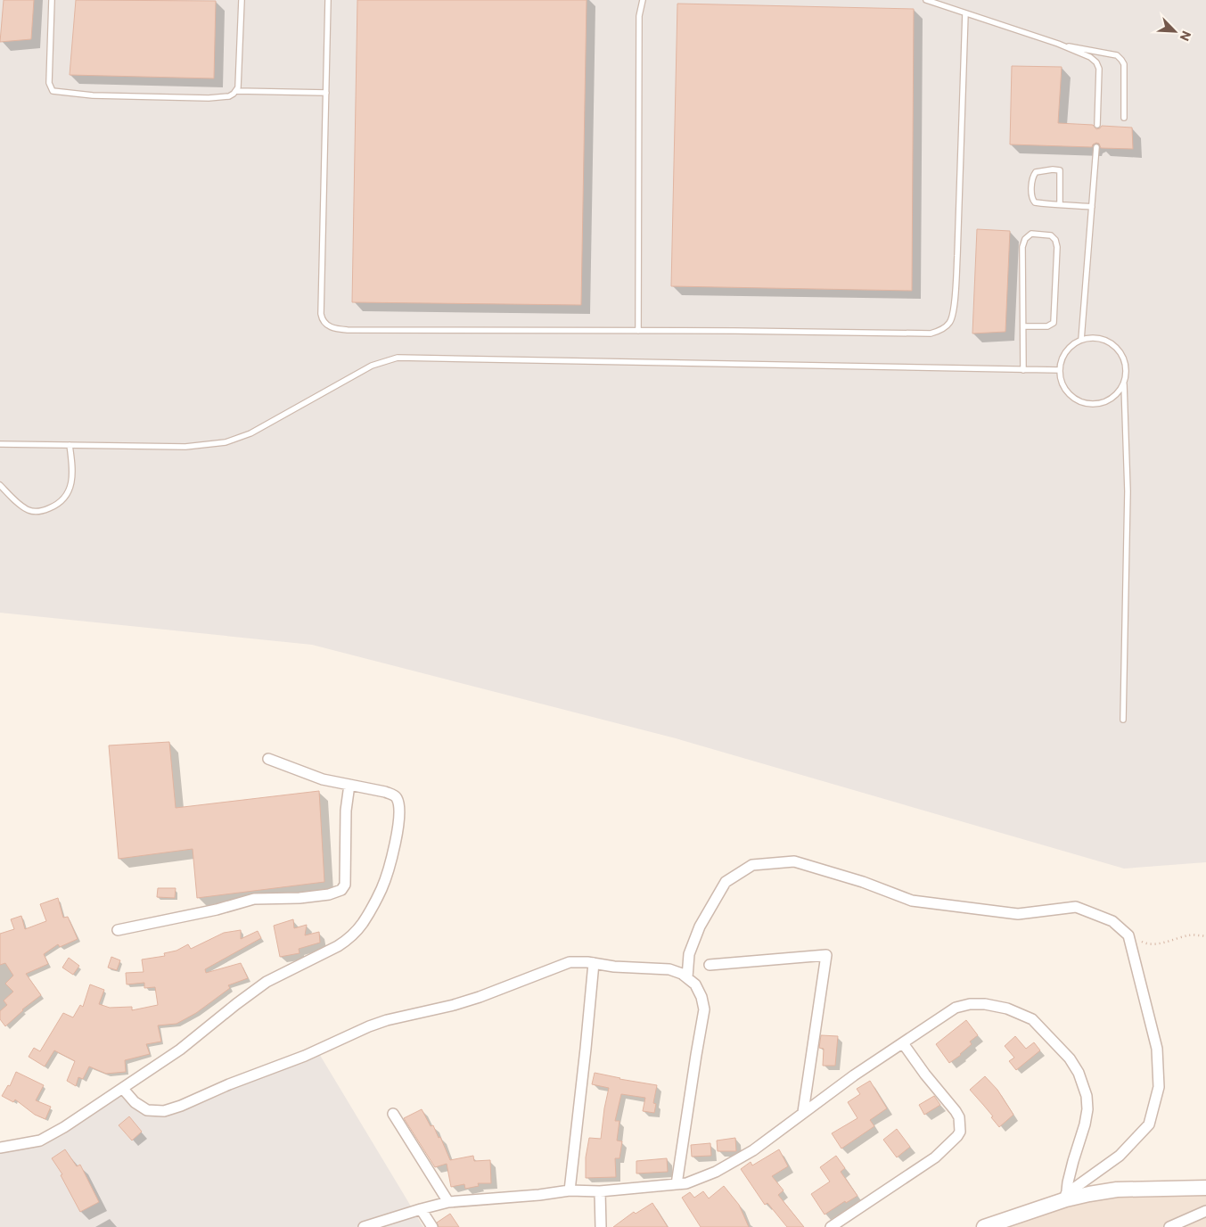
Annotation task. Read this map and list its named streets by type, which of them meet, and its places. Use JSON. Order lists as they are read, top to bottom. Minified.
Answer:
{"north":"bottom right"}
